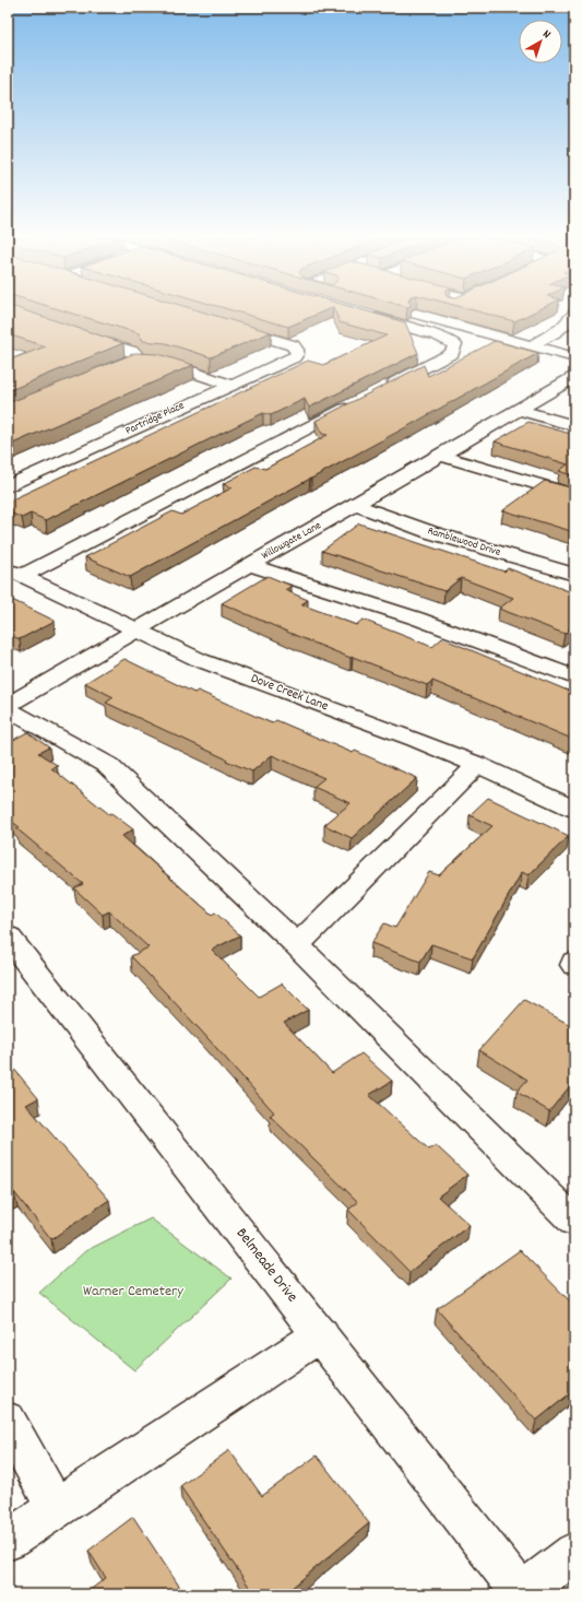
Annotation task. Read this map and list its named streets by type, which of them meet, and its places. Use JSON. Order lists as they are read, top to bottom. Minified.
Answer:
{"streets":{"street":["Partridge Place","Willowgate Lane","Ramblewood Drive","Dove Creek Lane","Belmeade Drive"]},"crossings":[["Willowgate Lane","Ramblewood Drive"],["Willowgate Lane","Dove Creek Lane"]],"parks":["Warner Cemetery"],"north":"top right"}
